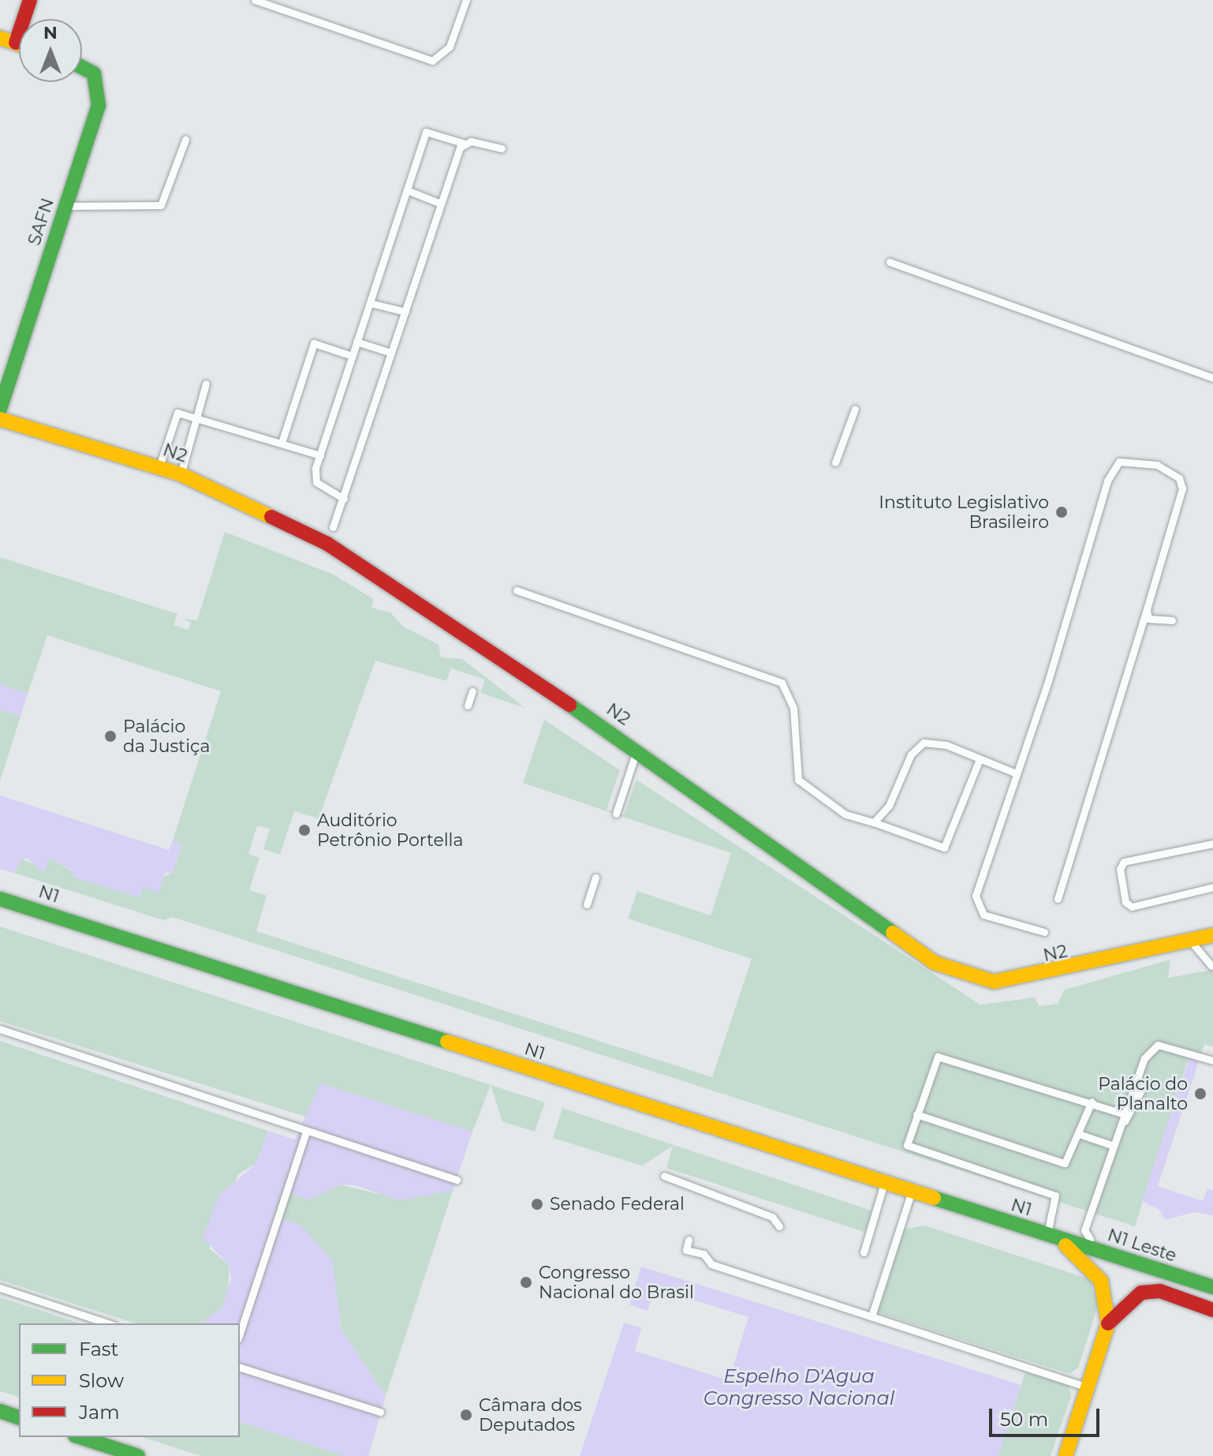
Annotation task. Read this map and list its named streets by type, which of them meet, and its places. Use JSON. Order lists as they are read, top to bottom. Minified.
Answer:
{"streets":{"main road":["SAFN","N2","N1","N1 Leste"]},"crossings":[["N1","N1 Leste"]],"water":["Espelho D'Agua Congresso Nacional"],"places":["Instituto Legislativo Brasileiro","Palácio da Justiça","Auditório Petrônio Portella","Palácio do Planalto","Senado Federal","Congresso Nacional do Brasil","Câmara dos Deputados"],"legend":["Fast","Slow","Jam"],"scale_bar":"50 m","north":"top"}
